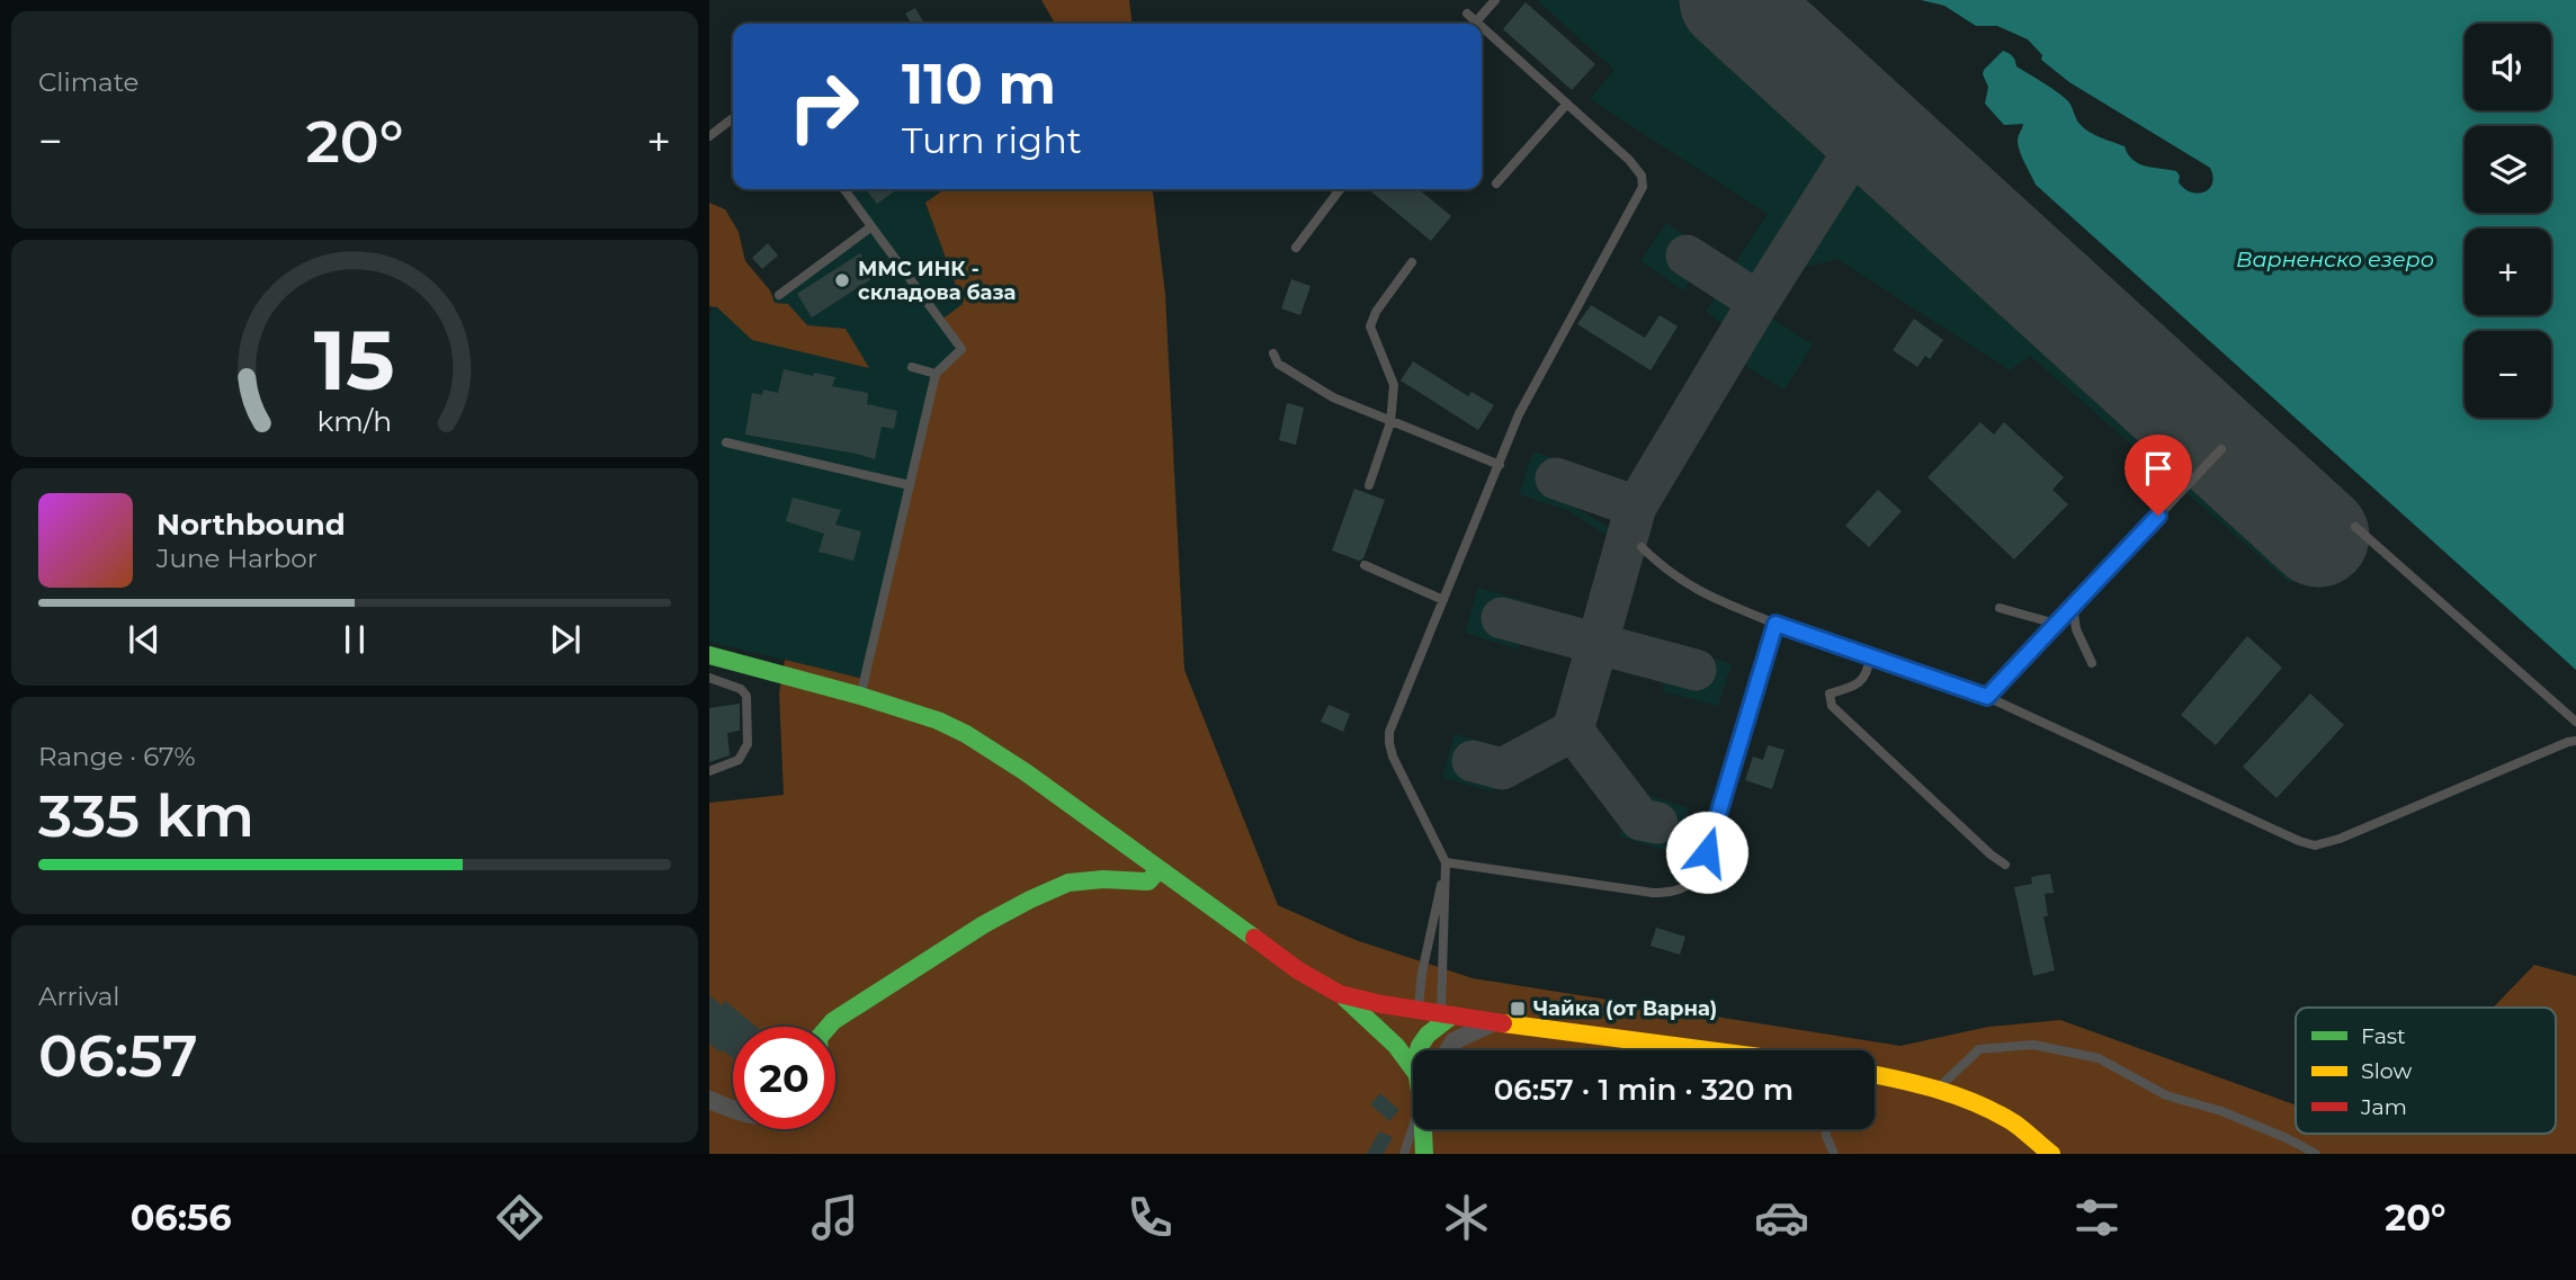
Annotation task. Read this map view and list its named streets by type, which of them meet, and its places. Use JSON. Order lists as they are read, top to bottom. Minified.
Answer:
{"water":["Варненско езеро"],"places":{"other":["ММС ИНК - складова база"],"transit":["Чайка (от Варна)"]},"legend":["Fast","Slow","Jam"],"page":{"tile":["Climate",["Range · 67%","335 km"],["Arrival","06:57"]],"map_buttons":["+","−"],"turn":["110 m","Turn right"],"heat":["−","20°","+"],"song":["Northbound","June Harbor"],"limit":"20","trip":"06:57 · 1 min · 320 m","tabs":["06:56","20°"],"gauge":["15","km/h"]}}
